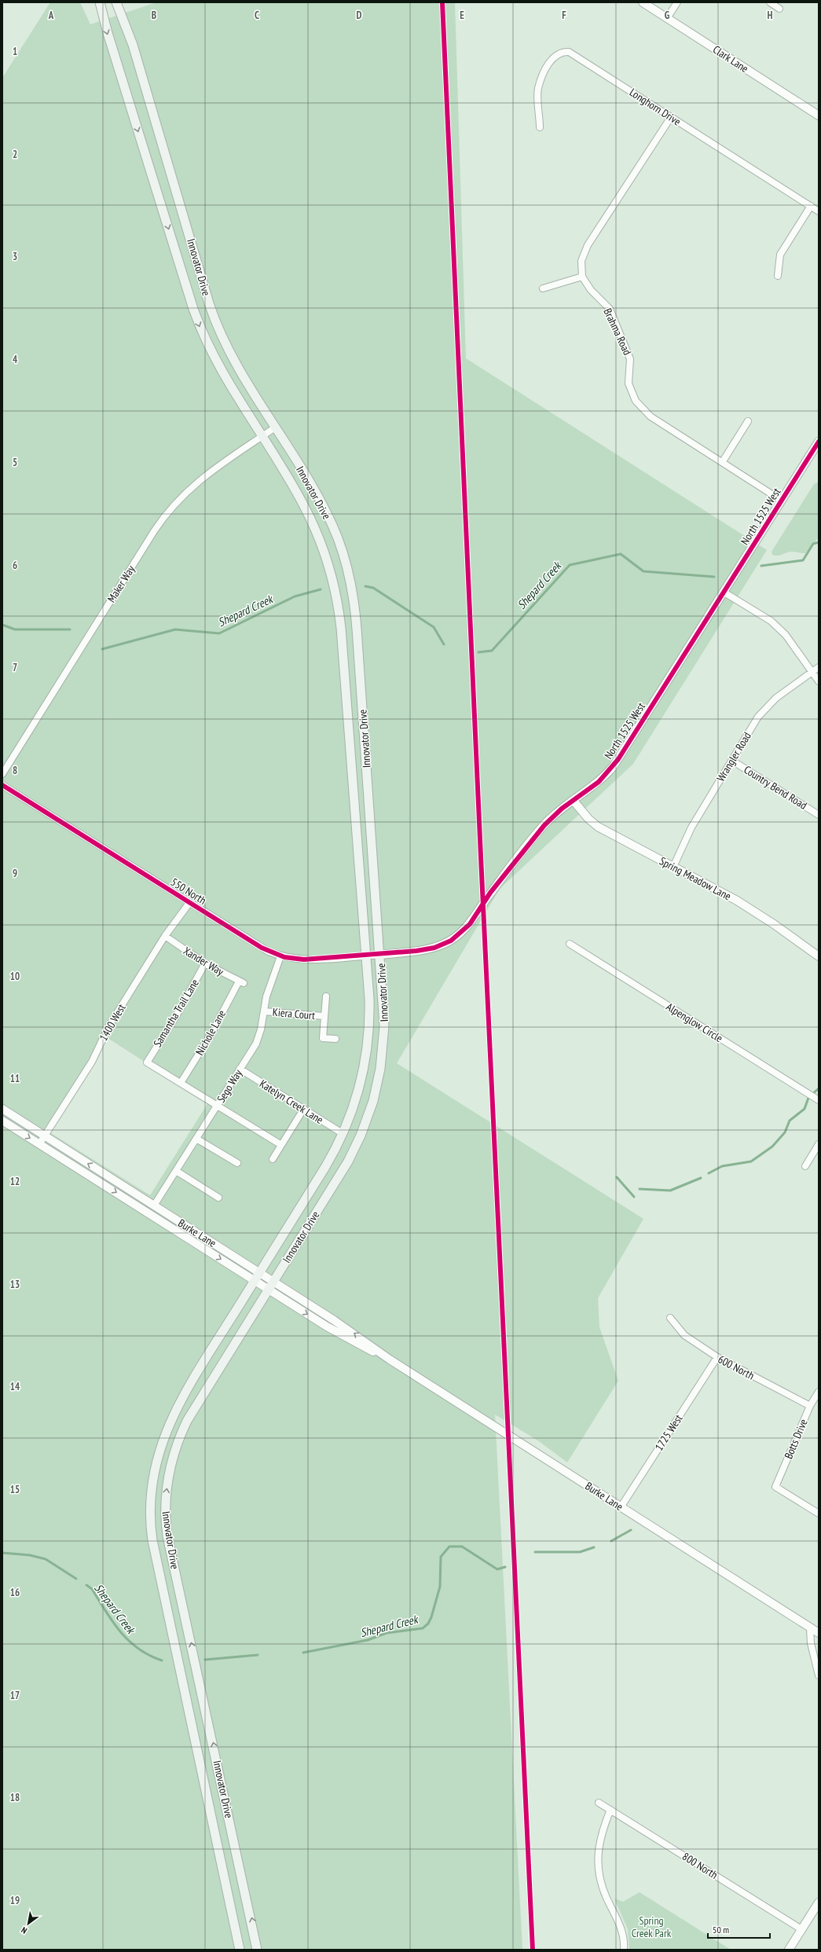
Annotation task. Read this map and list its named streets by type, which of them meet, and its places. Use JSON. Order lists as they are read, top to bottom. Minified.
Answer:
{"streets":{"main road":["Innovator Drive"],"street":["Clark Lane","Longhorn Drive","Brahma Road","North 1525 West","Maker Way","Wrangler Road","Country Bend Road","Spring Meadow Lane","550 North","Xander Way","Samantha Trail Lane","Kiera Court","1400 West","Alpenglow Circle","Nichole Lane","Sego Way","Katelyn Creek Lane","Burke Lane","600 North","1725 West","Botts Drive","800 North"]},"crossings":[["Longhorn Drive","Brahma Road"],["Innovator Drive","North 1525 West"],["Innovator Drive","Maker Way"],["Innovator Drive","550 North"],["Innovator Drive","Katelyn Creek Lane"],["Innovator Drive","Burke Lane"],["Brahma Road","North 1525 West"],["North 1525 West","Spring Meadow Lane"],["North 1525 West","550 North"],["Wrangler Road","Country Bend Road"],["Wrangler Road","Spring Meadow Lane"],["550 North","1400 West"],["550 North","Sego Way"],["Xander Way","Samantha Trail Lane"],["Xander Way","1400 West"],["Xander Way","Nichole Lane"],["Samantha Trail Lane","Nichole Lane"],["Kiera Court","Sego Way"],["1400 West","Burke Lane"],["Sego Way","Katelyn Creek Lane"],["Sego Way","Burke Lane"],["Burke Lane","1725 West"],["600 North","1725 West"],["600 North","Botts Drive"]],"water":["Shepard Creek"],"parks":["Spring Creek Park"],"scale_bar":"50 m","north":"bottom left","grid":{"columns":["A","B","C","D","E","F","G","H"],"rows":["1","2","3","4","5","6","7","8","9","10","11","12","13","14","15","16","17","18","19"]}}
